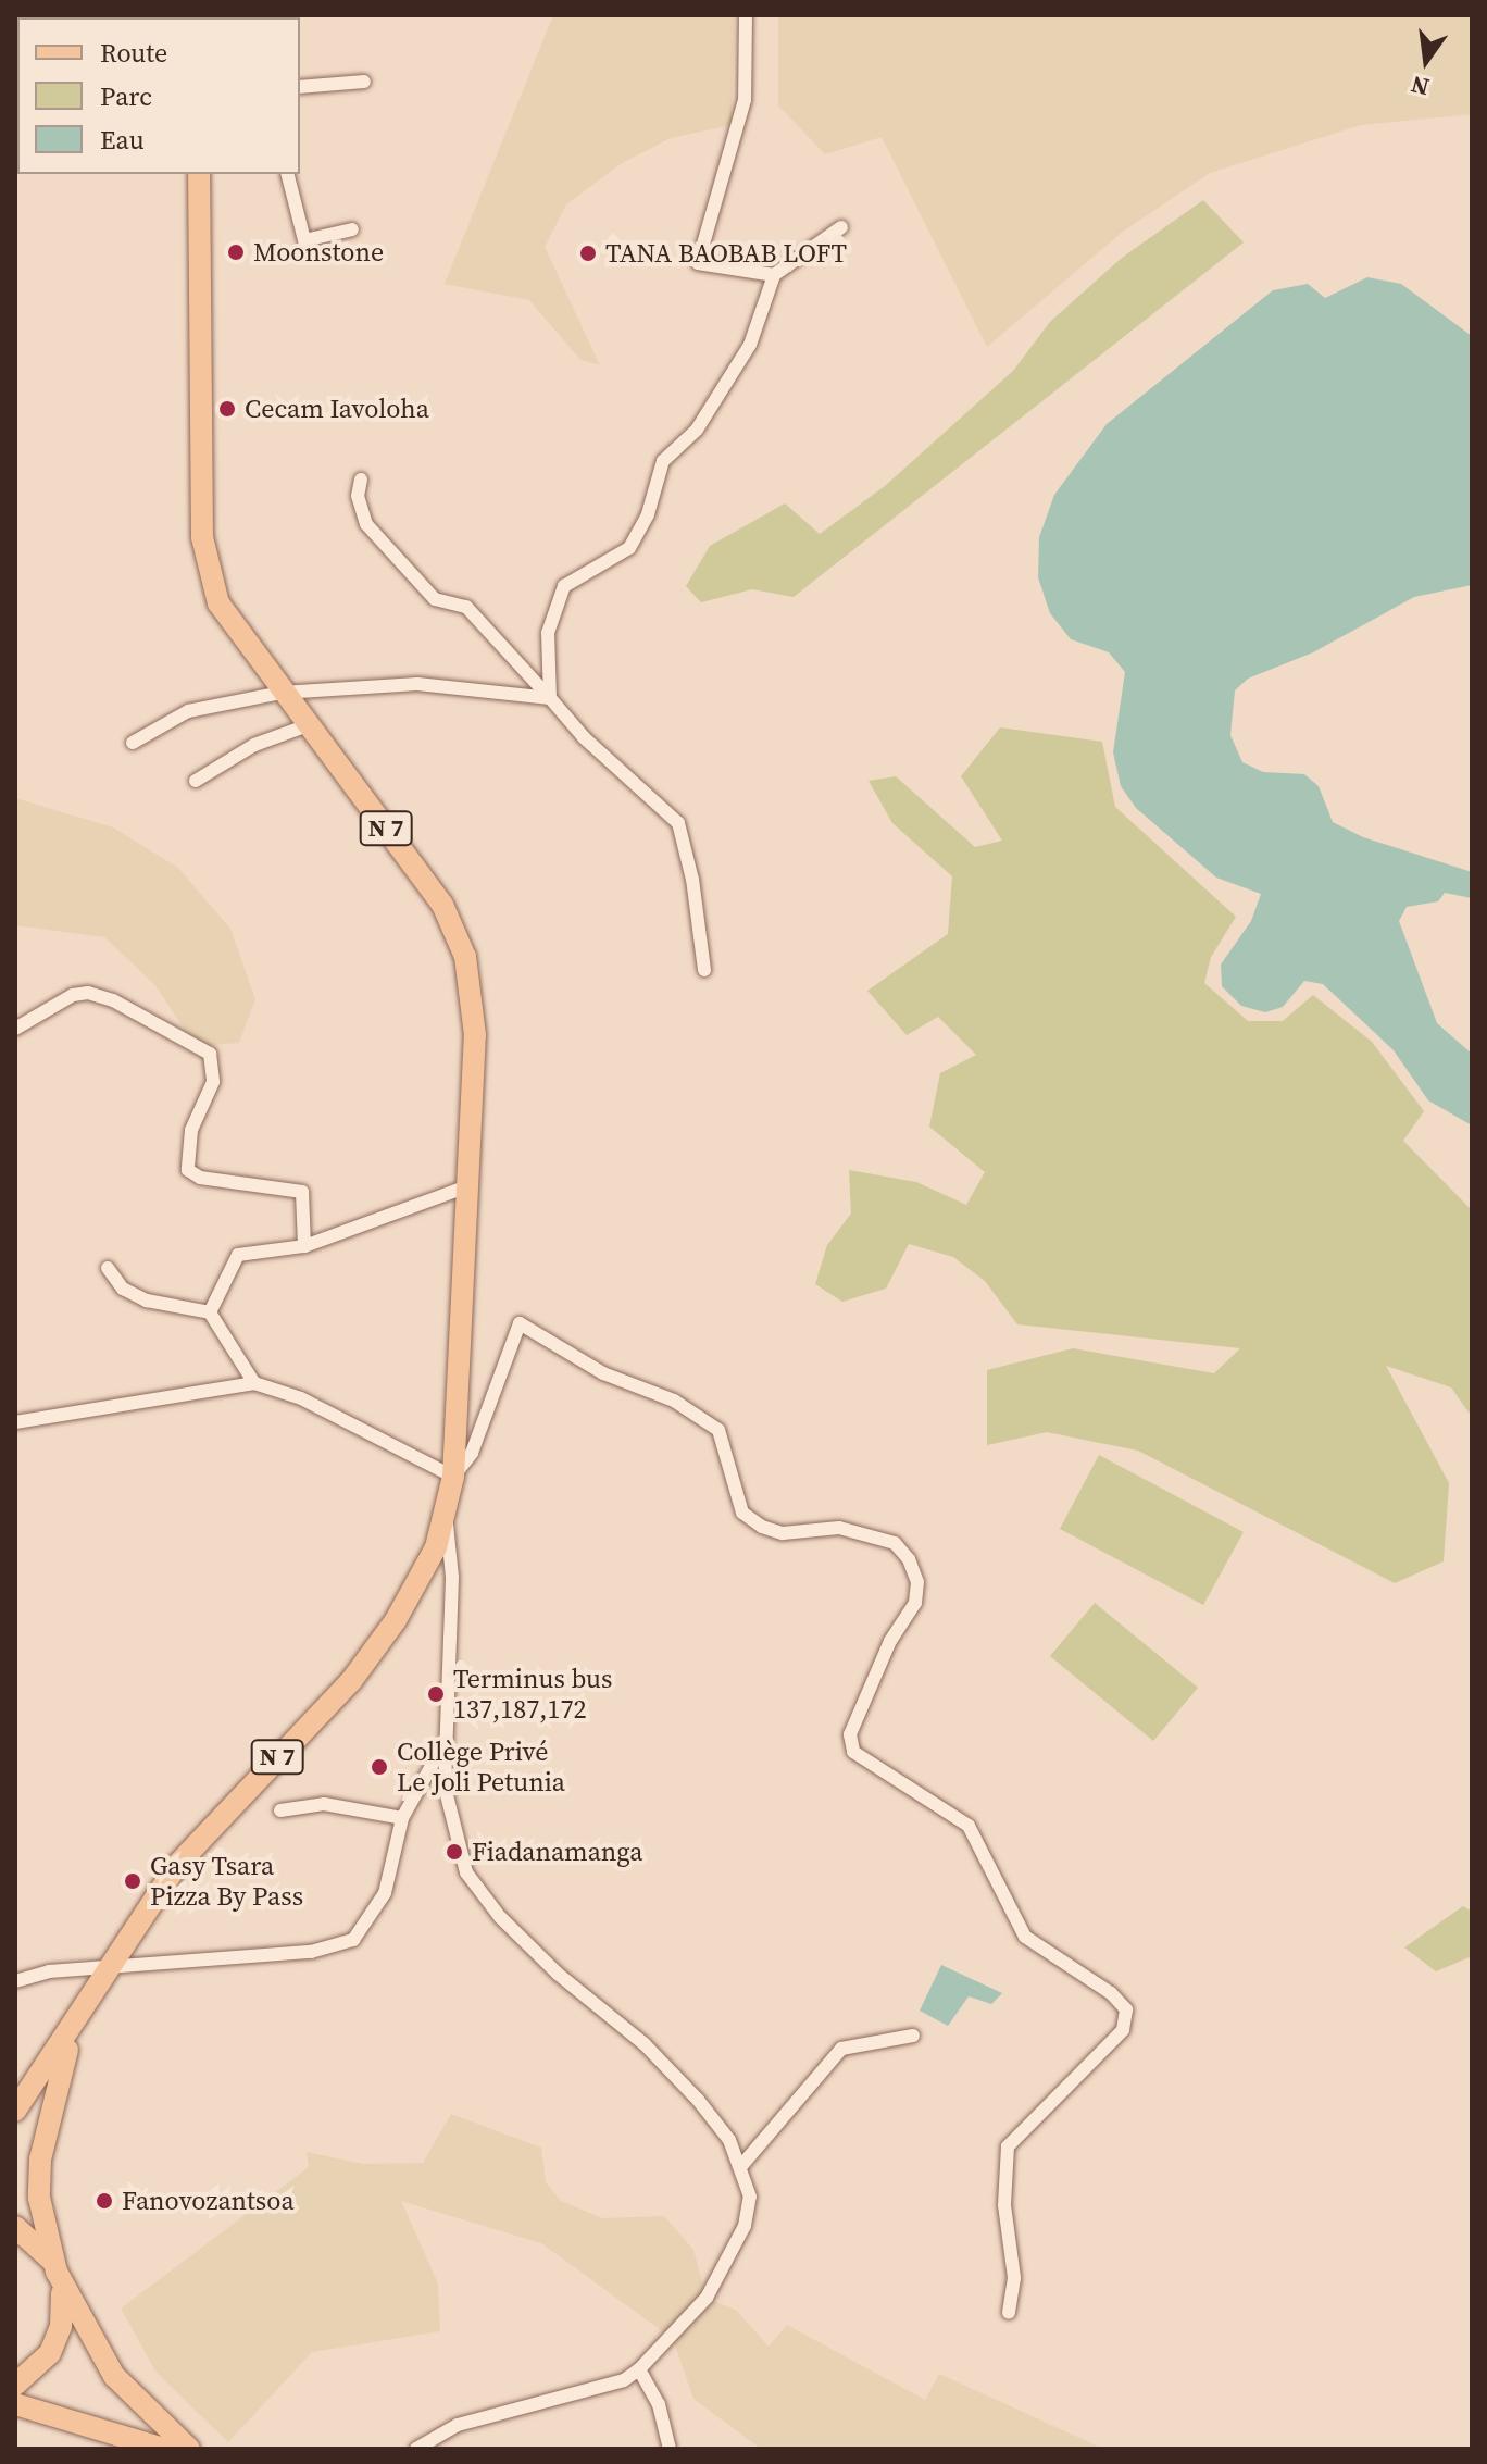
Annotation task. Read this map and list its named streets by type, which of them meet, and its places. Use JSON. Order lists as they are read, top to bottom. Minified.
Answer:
{"streets":{"main road":["N 7"]},"places":["Moonstone","TANA BAOBAB LOFT","Cecam Iavoloha","Terminus bus 137,187,172","Collège Privé Le Joli Petunia","Fiadanamanga","Gasy Tsara Pizza By Pass","Fanovozantsoa"],"legend":["Route","Parc","Eau"],"north":"bottom"}
